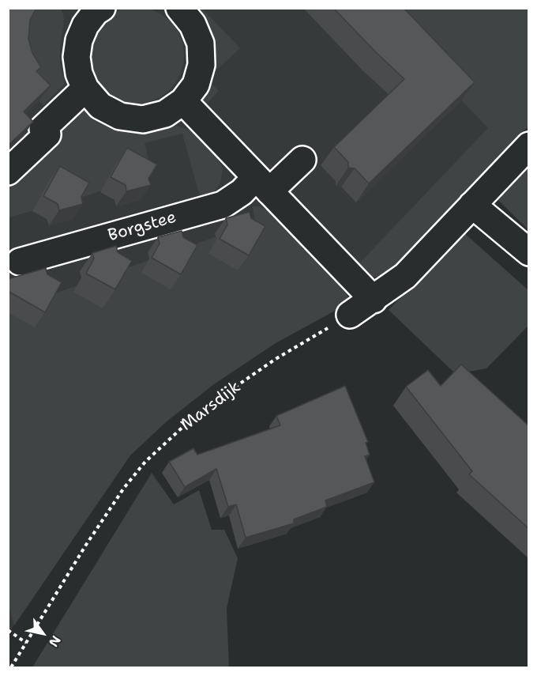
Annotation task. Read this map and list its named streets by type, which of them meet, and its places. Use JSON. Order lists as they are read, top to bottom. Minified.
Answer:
{"streets":{"street":["Borgstee"],"path":["Marsdijk"]},"north":"bottom right"}
